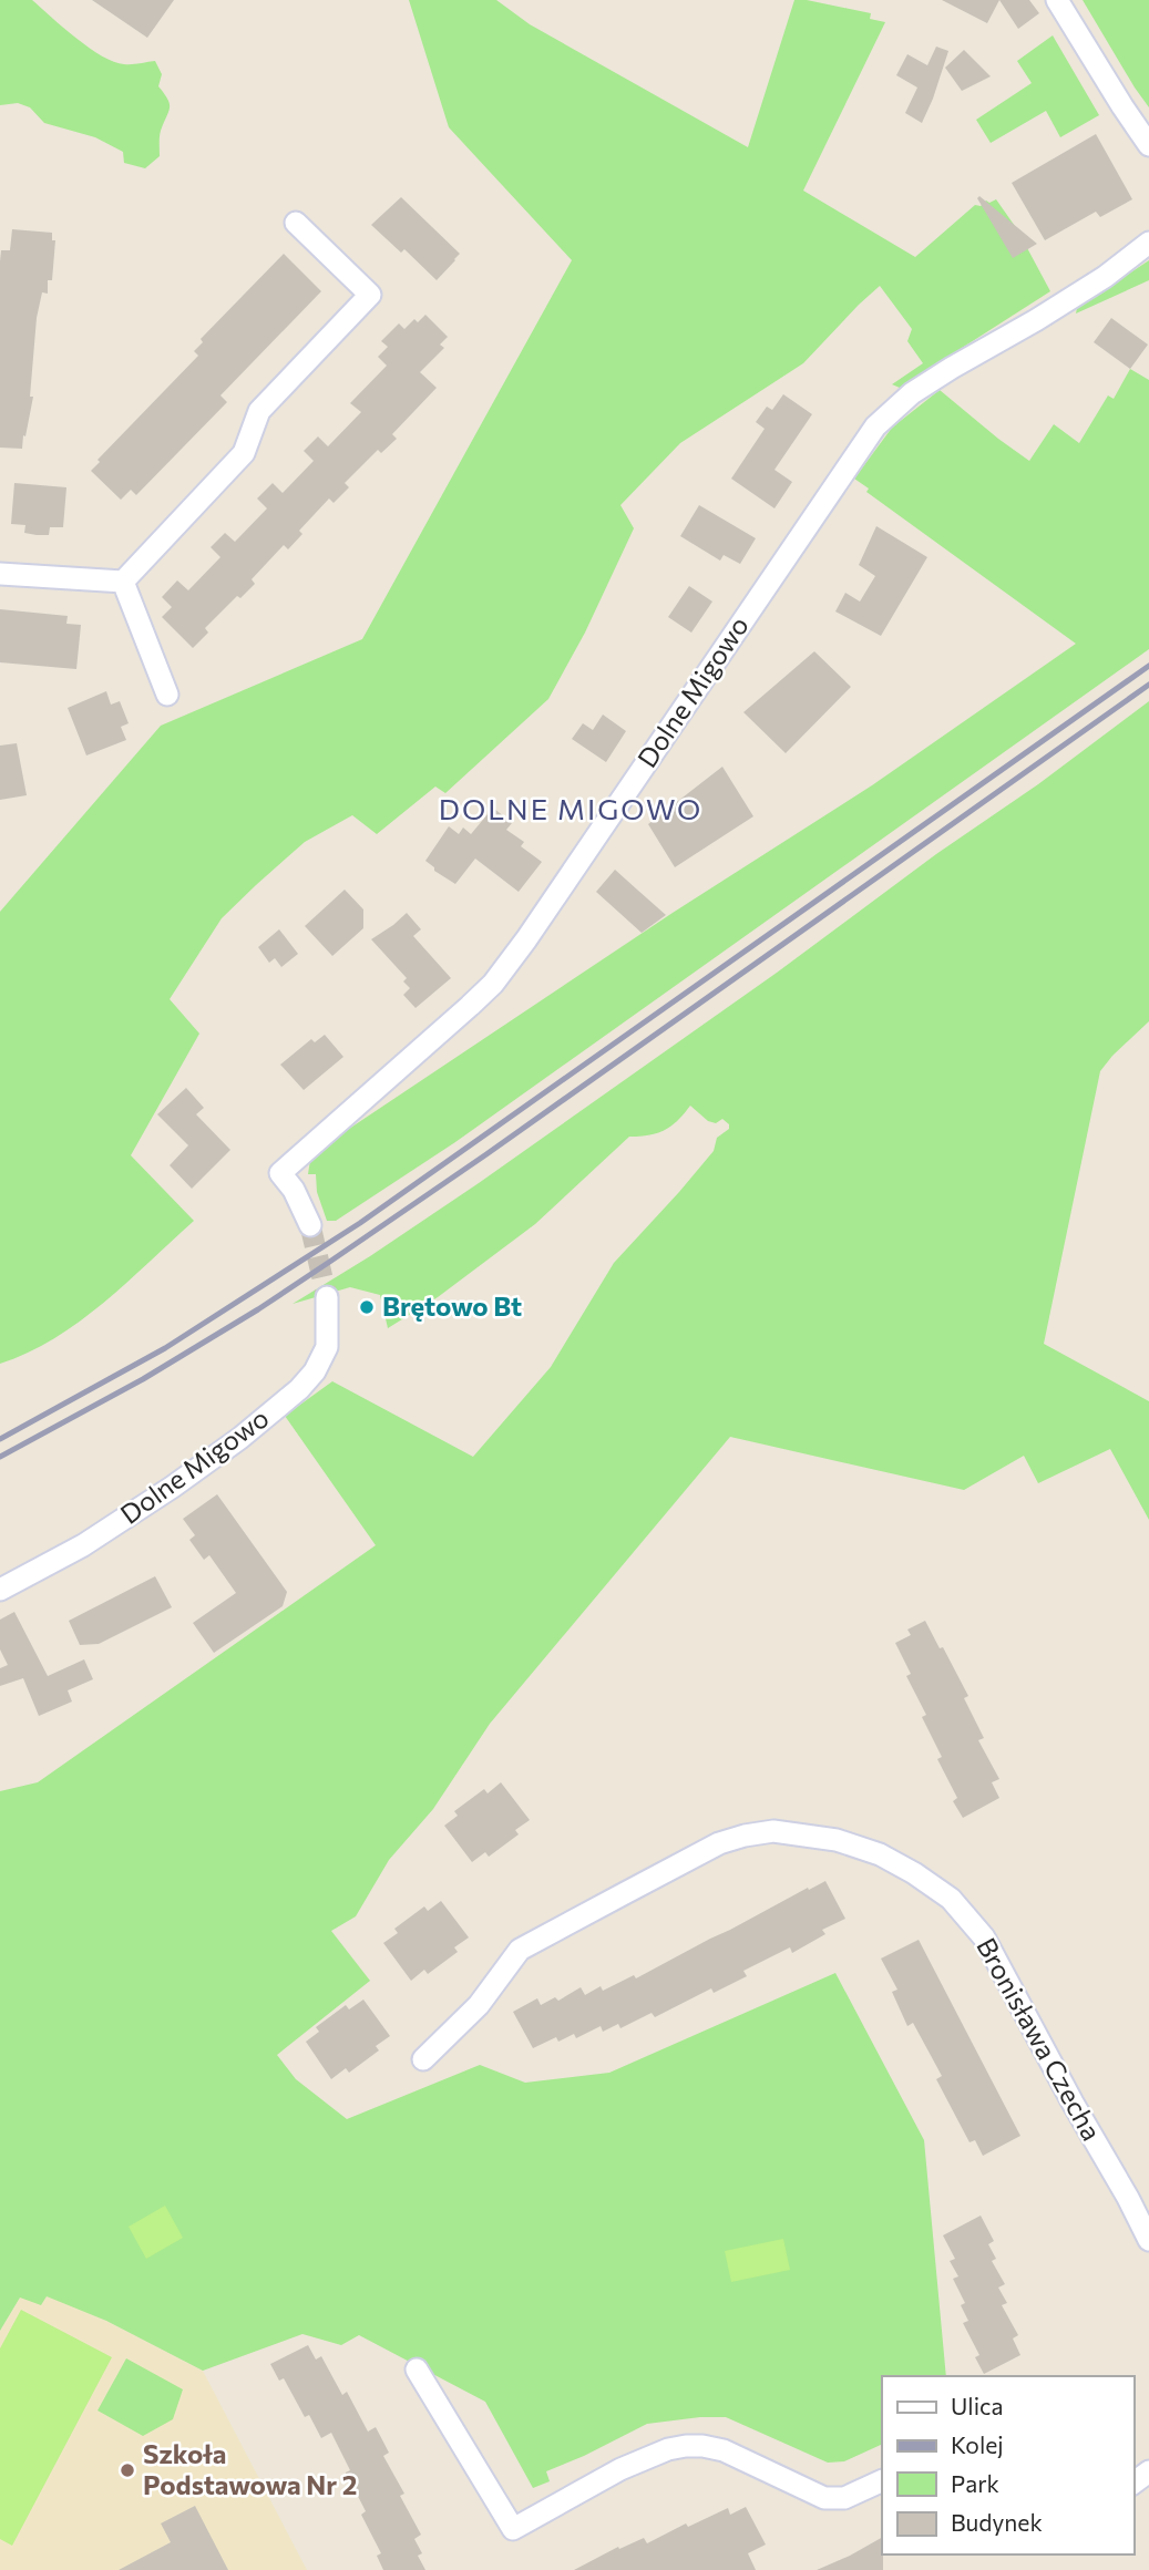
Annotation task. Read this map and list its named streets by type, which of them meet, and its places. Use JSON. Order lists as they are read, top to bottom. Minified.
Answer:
{"streets":{"street":["Dolne Migowo","Bronisława Czecha"]},"districts":["DOLNE MIGOWO"],"places":["Brętowo Bt","Szkoła Podstawowa Nr 2"],"legend":["Ulica","Kolej","Park","Budynek"]}
